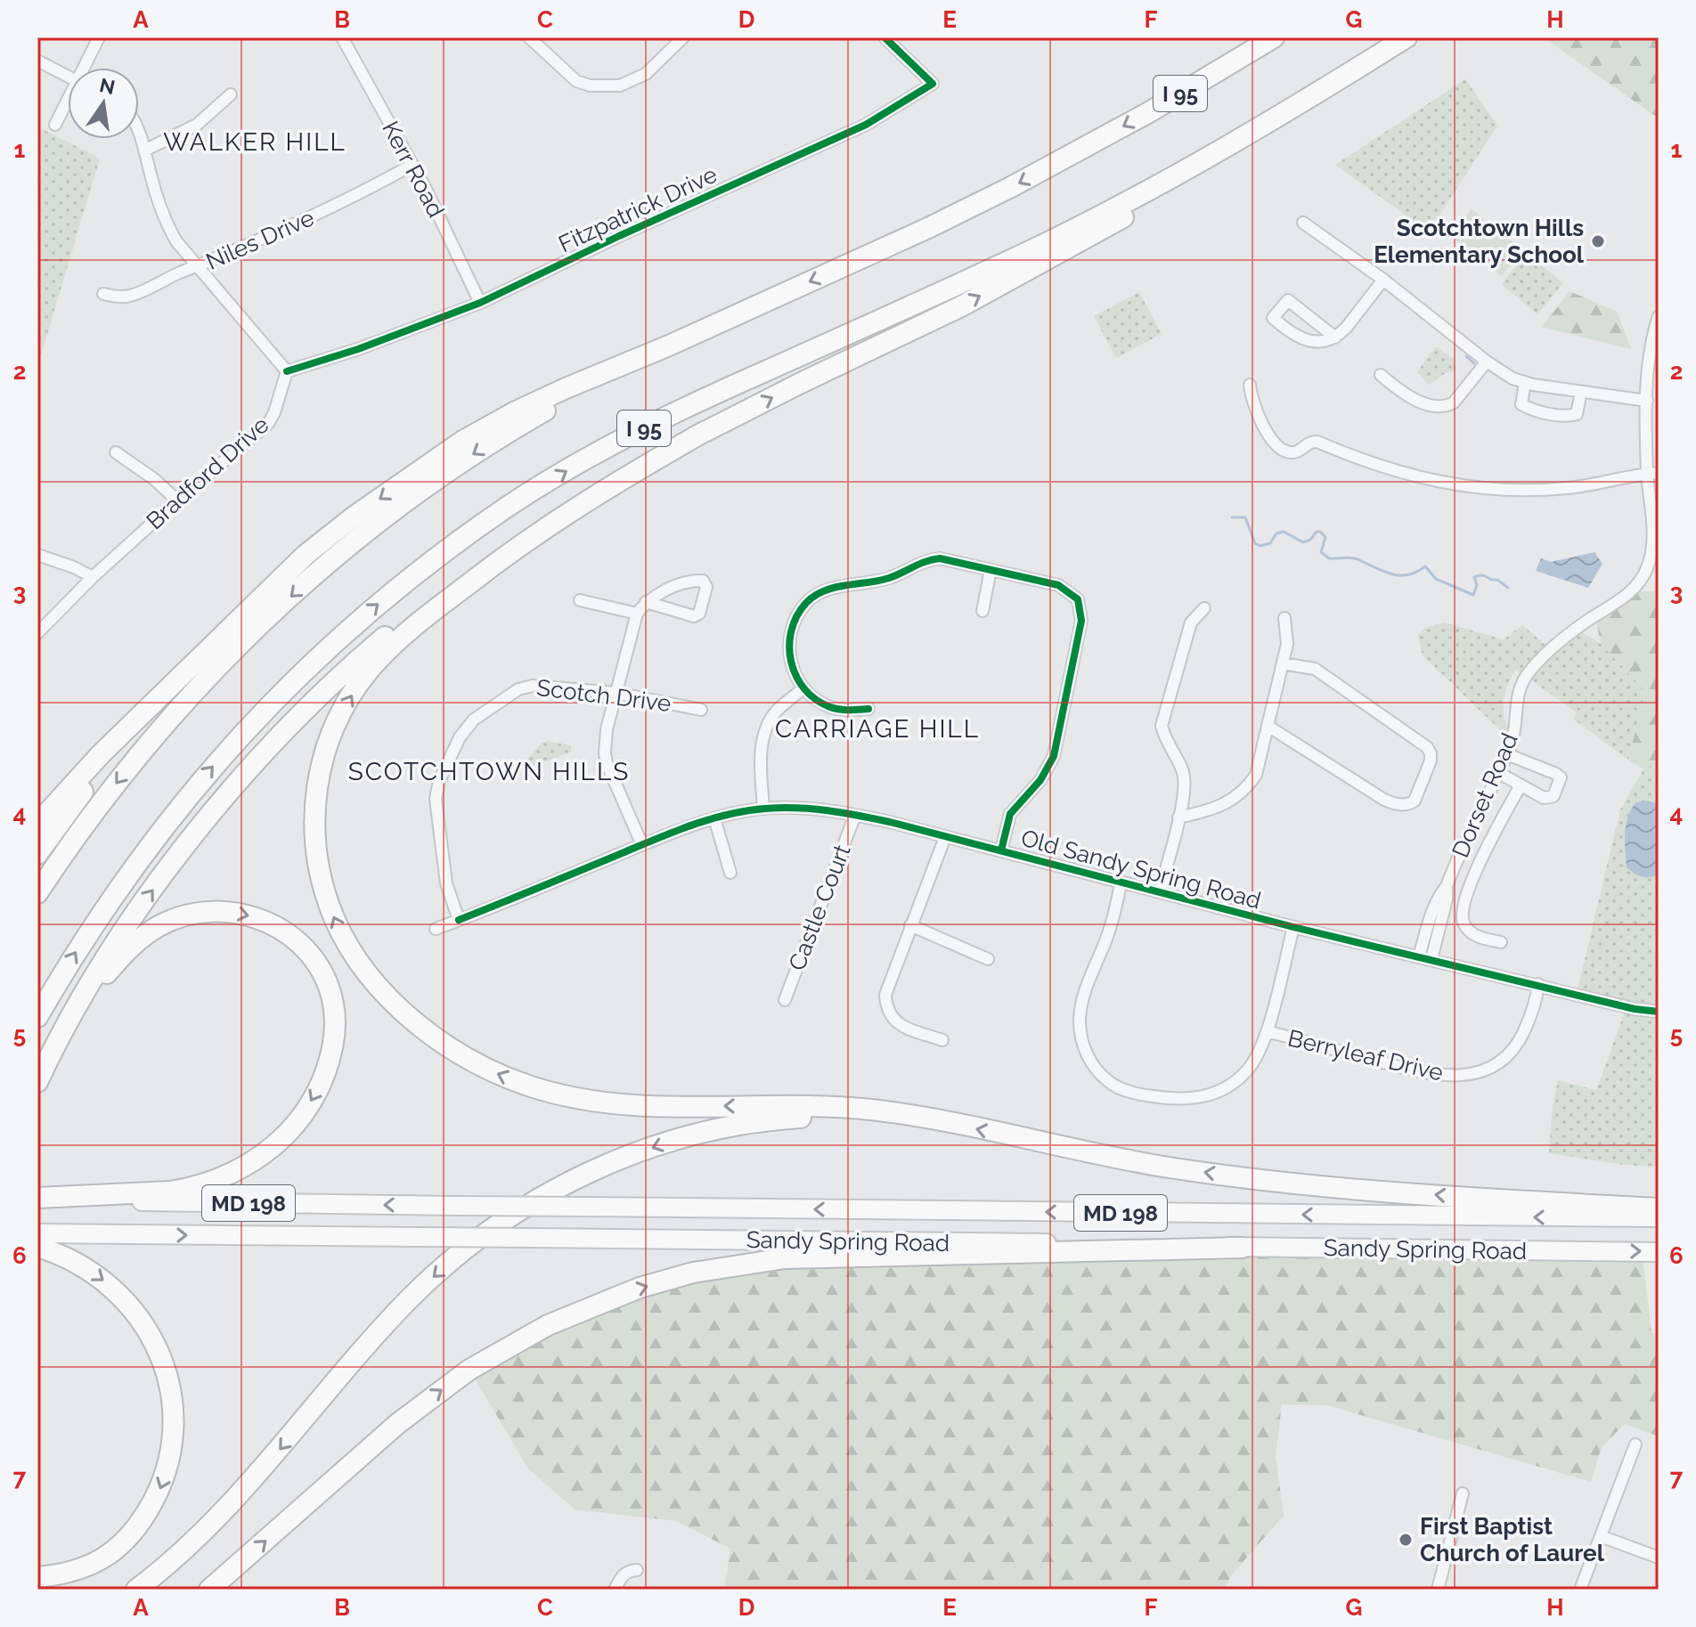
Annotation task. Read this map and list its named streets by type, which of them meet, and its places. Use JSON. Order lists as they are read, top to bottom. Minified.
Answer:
{"streets":{"highway":["I 95"],"main road":["MD 198","Sandy Spring Road"],"street":["Kerr Road","Fitzpatrick Drive","Niles Drive","Bradford Drive","Scotch Drive","Dorset Road","Old Sandy Spring Road","Castle Court","Berryleaf Drive"]},"crossings":[["Kerr Road","Fitzpatrick Drive"],["Kerr Road","Niles Drive"],["Fitzpatrick Drive","Bradford Drive"],["Scotch Drive","Old Sandy Spring Road"],["Dorset Road","Old Sandy Spring Road"],["Old Sandy Spring Road","Castle Court"],["Old Sandy Spring Road","Berryleaf Drive"]],"districts":["WALKER HILL","CARRIAGE HILL","SCOTCHTOWN HILLS"],"places":["Scotchtown Hills Elementary School","First Baptist Church of Laurel"],"north":"top","grid":{"columns":["A","B","C","D","E","F","G","H"],"rows":["1","2","3","4","5","6","7"]}}
